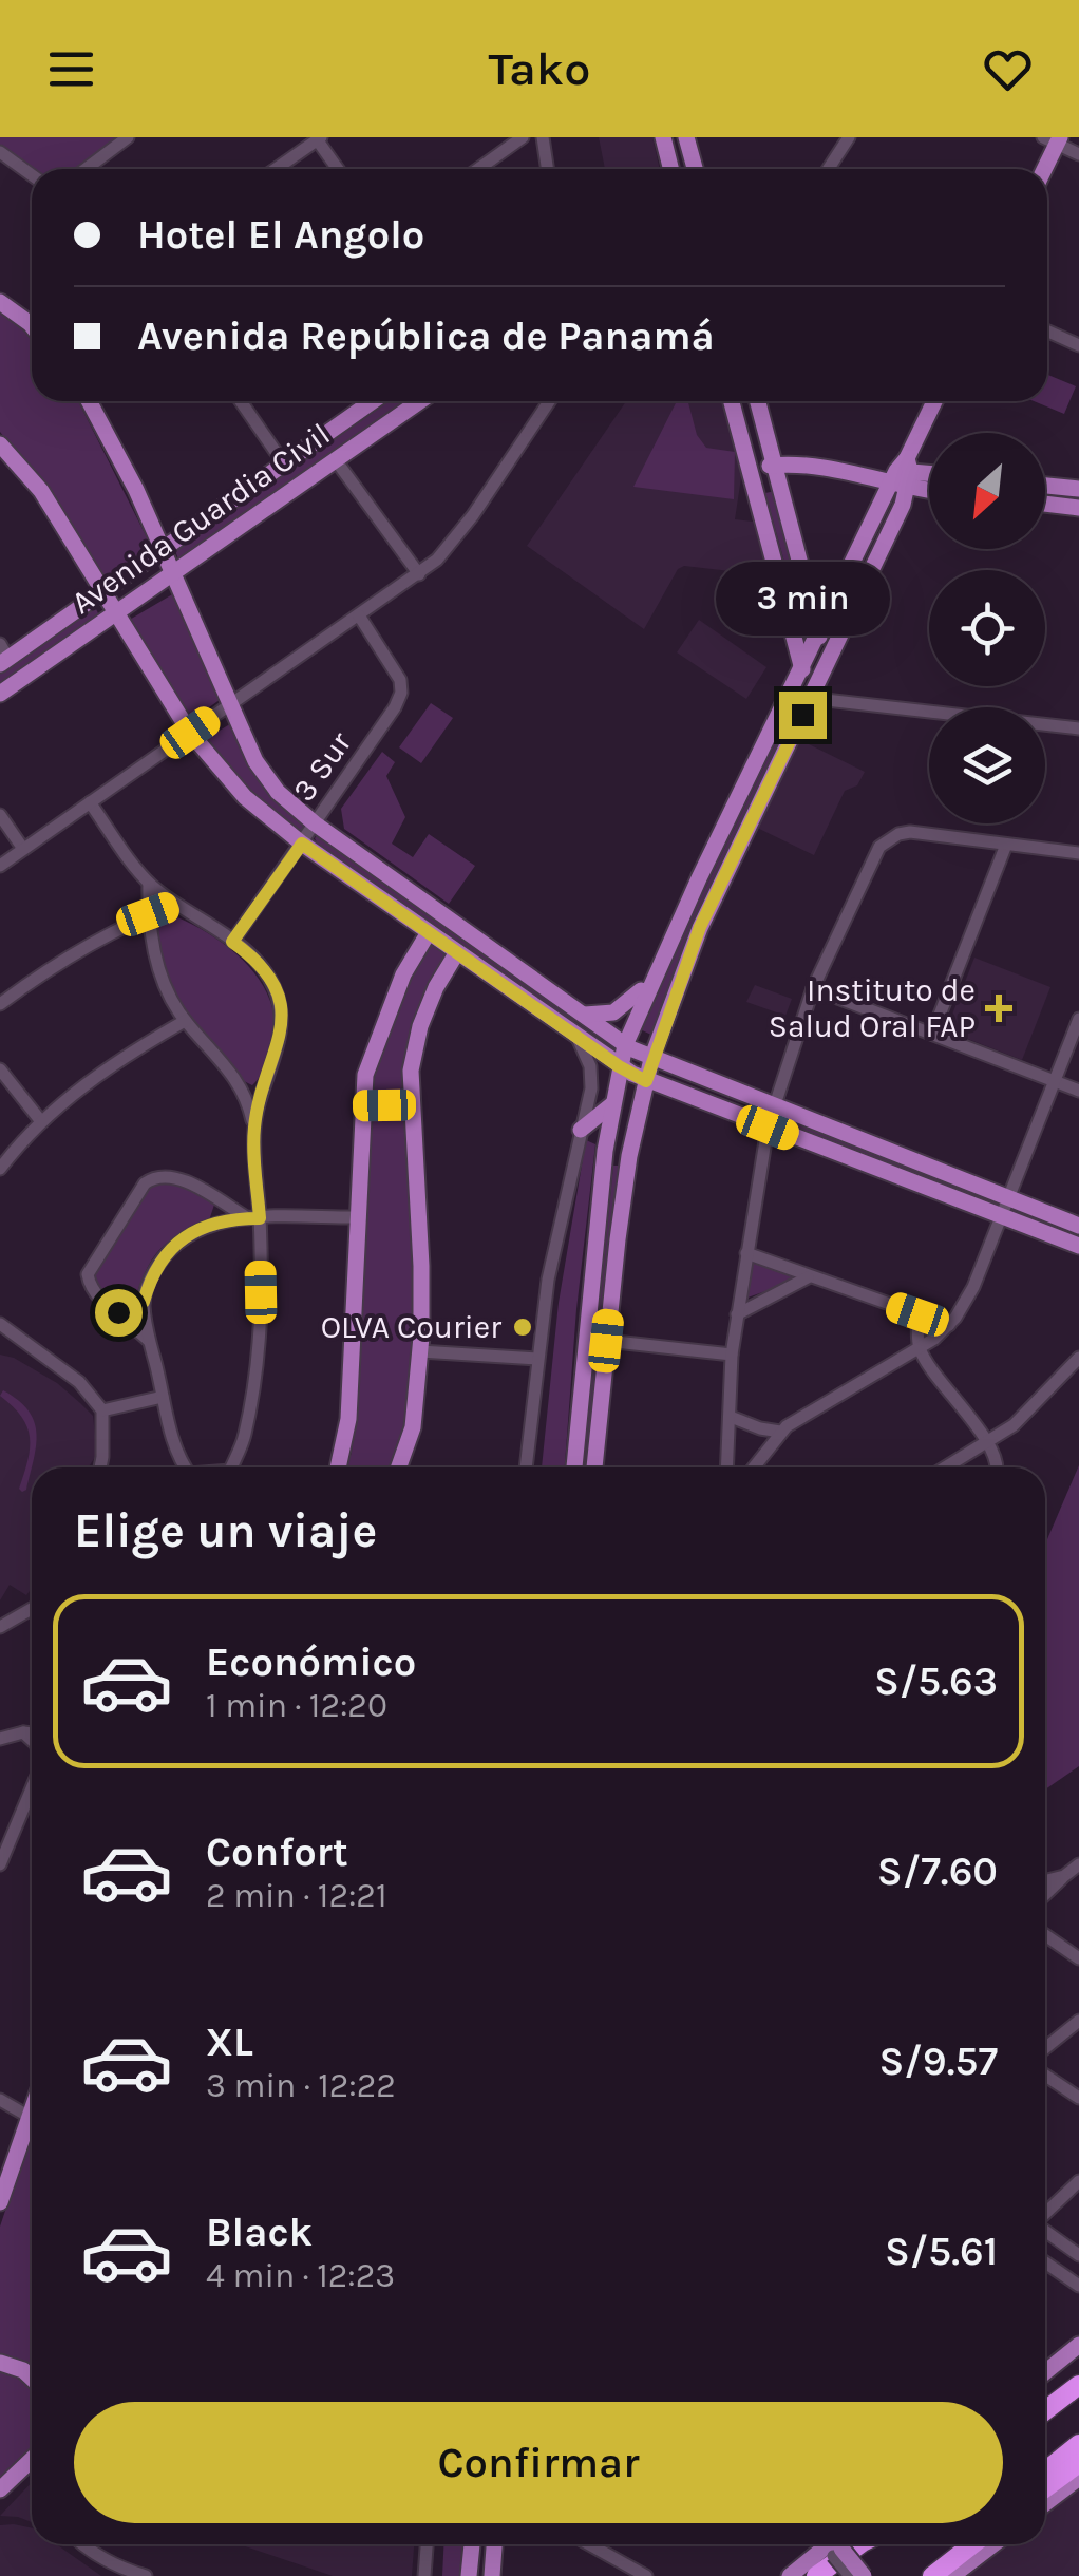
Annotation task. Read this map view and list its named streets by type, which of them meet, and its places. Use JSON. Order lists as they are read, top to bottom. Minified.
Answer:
{"streets":{"main road":["Avenida Guardia Civil"],"street":["3 Sur"]},"places":{"health":["Instituto de Salud Oral FAP"],"other":["OLVA Courier"]},"north":"bottom left","page":{"header":"Tako","banner":["Hotel El Angolo","Avenida República de Panamá"],"bubble":"3 min","heading":"Elige un viaje","list":[{"name":"Económico","note":"1 min · 12:20","value":"S/5.63"},{"name":"Confort","note":"2 min · 12:21","value":"S/7.60"},{"name":"XL","note":"3 min · 12:22","value":"S/9.57"},{"name":"Black","note":"4 min · 12:23","value":"S/5.61"}],"buttons":"Confirmar"}}
